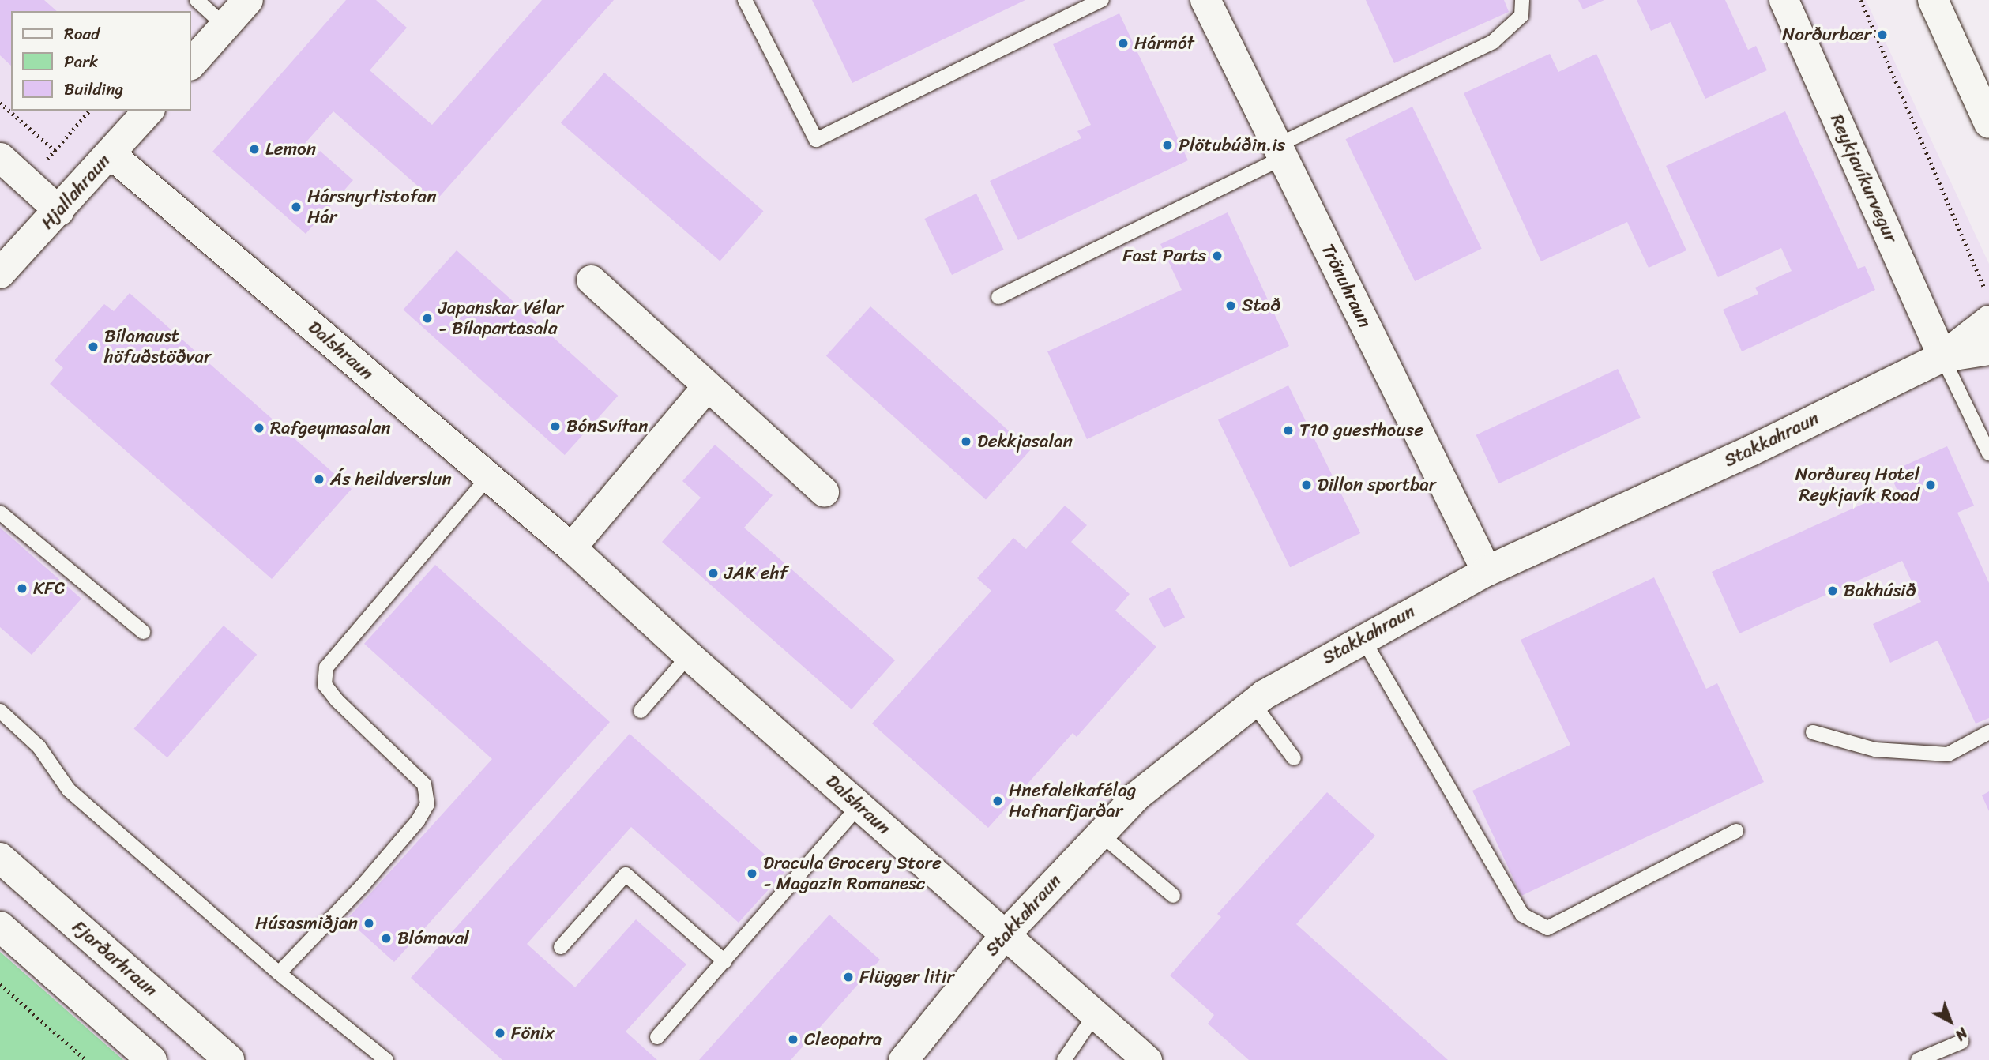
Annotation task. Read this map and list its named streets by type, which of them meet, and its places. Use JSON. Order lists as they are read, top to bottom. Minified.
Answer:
{"streets":{"street":["Reykjavíkurvegur","Hjallahraun","Trönuhraun","Dalshraun","Stakkahraun","Fjarðarhraun"]},"crossings":[["Reykjavíkurvegur","Stakkahraun"],["Hjallahraun","Dalshraun"],["Trönuhraun","Stakkahraun"],["Dalshraun","Stakkahraun"]],"places":["Norðurbær","Hármót","Plötubúðin.is","Lemon","Hársnyrtistofan Hár","Fast Parts","Stoð","Japanskar Vélar - Bílapartasala","Bílanaust höfuðstöðvar","BónSvítan","Rafgeymasalan","T10 guesthouse","Dekkjasalan","Ás heildverslun","Dillon sportbar","Norðurey Hotel Reykjavík Road","JAK ehf","KFC","Bakhúsið","Hnefaleikafélag Hafnarfjarðar","Dracula Grocery Store - Magazin Romanesc","Húsasmiðjan","Blómaval","Flügger litir","Fönix","Cleopatra"],"legend":["Road","Park","Building"],"north":"bottom right"}
